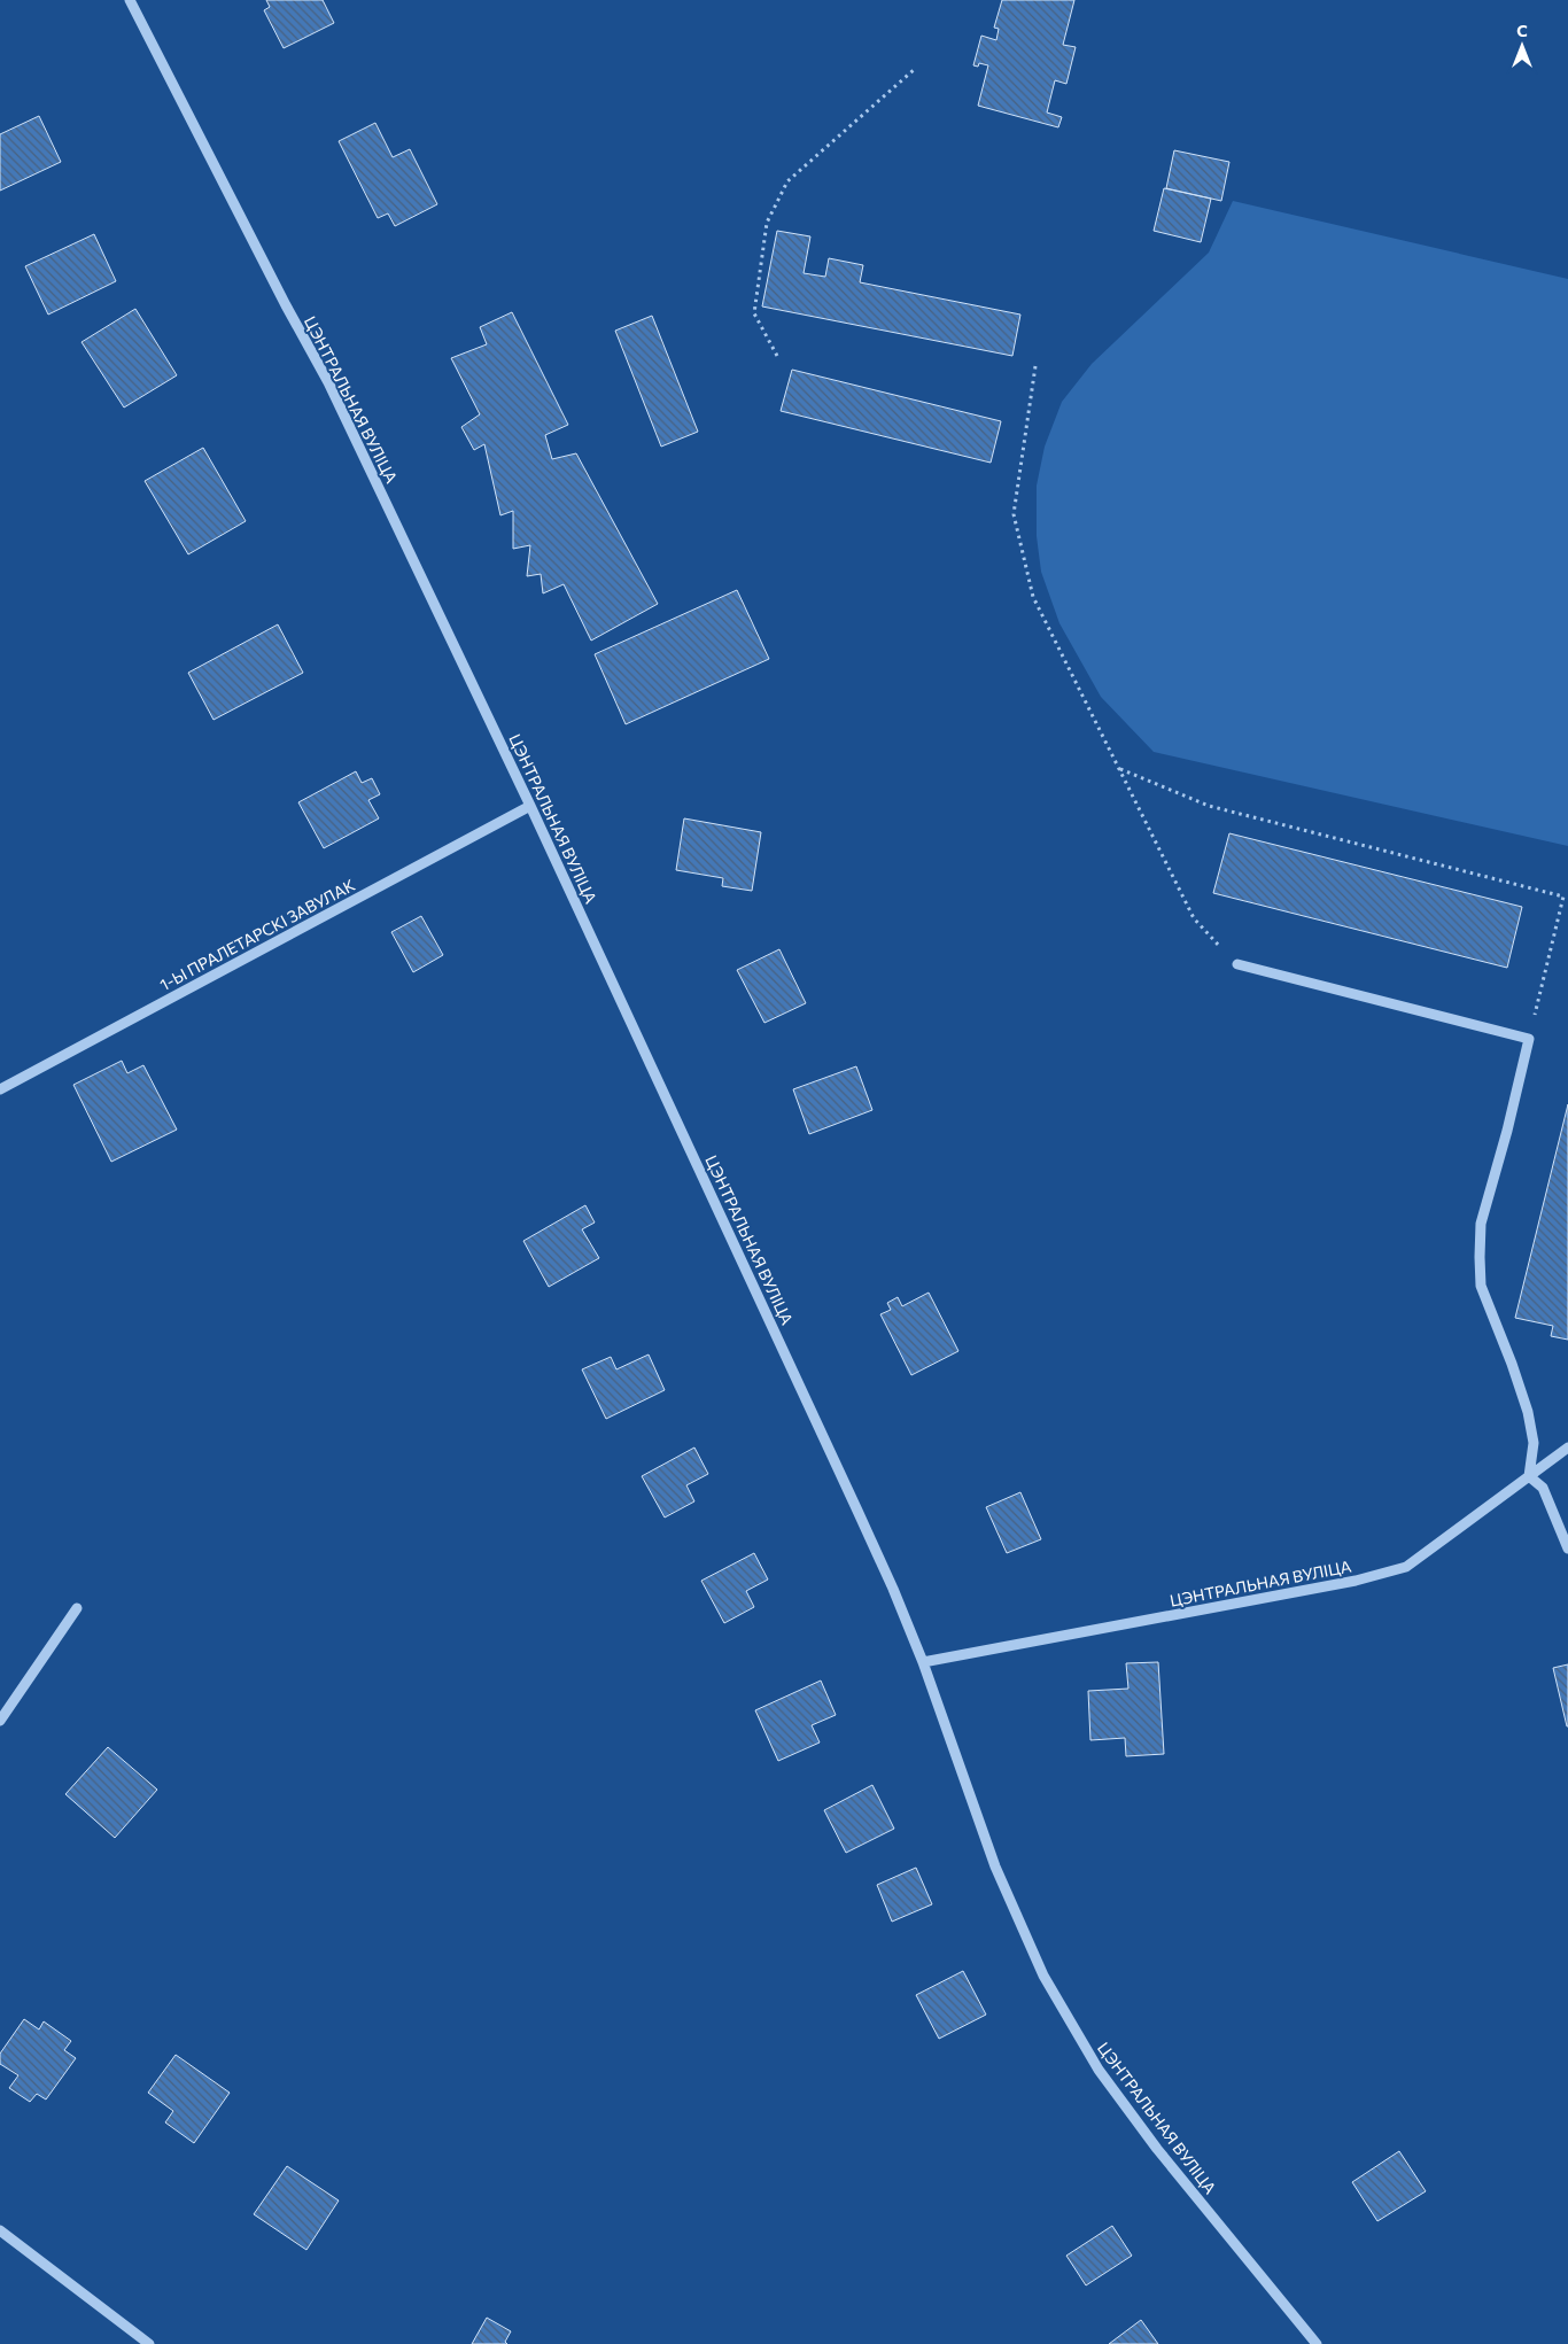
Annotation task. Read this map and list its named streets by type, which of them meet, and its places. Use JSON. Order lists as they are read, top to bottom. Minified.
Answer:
{"streets":{"street":["ЦЭНТРАЛЬНАЯ ВУЛІЦА","1-Ы ПРАЛЕТАРСКІ ЗАВУЛАК"]},"crossings":[["ЦЭНТРАЛЬНАЯ ВУЛІЦА","1-Ы ПРАЛЕТАРСКІ ЗАВУЛАК"]],"north":"top"}
